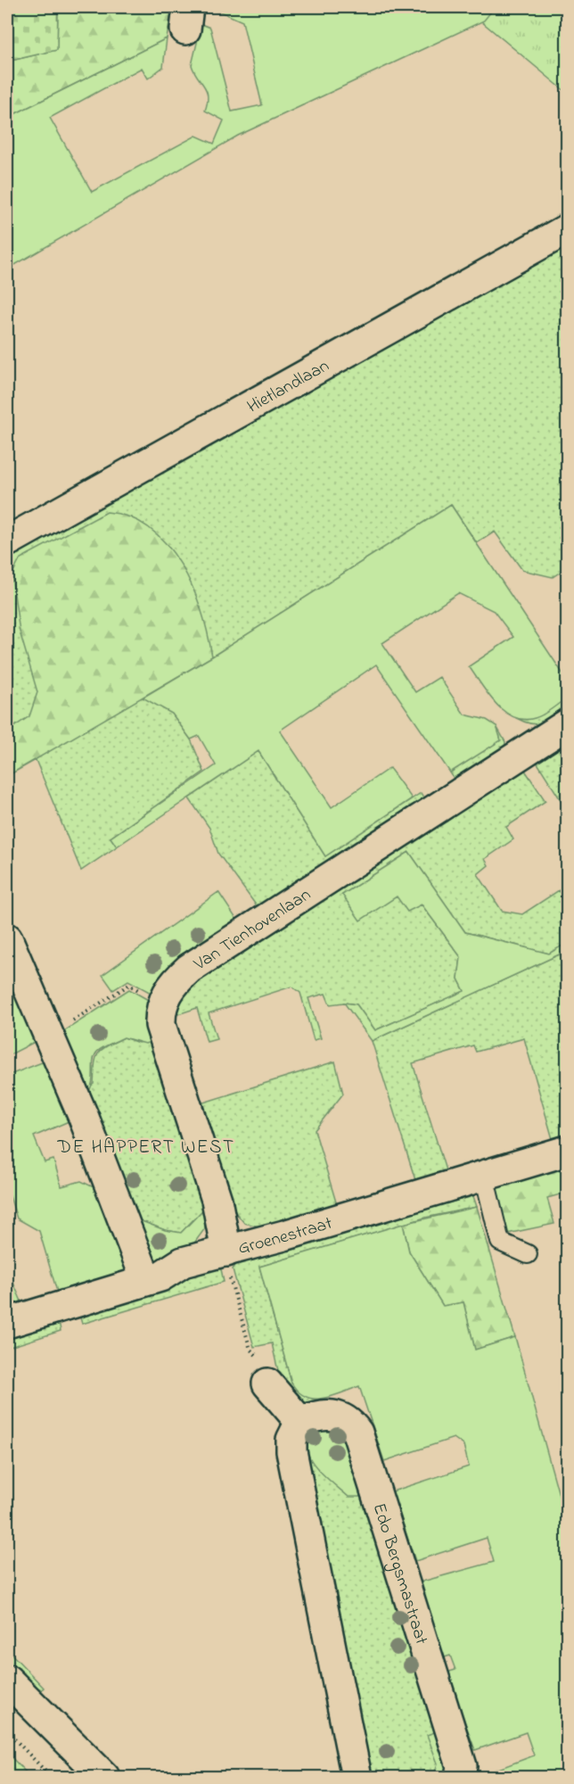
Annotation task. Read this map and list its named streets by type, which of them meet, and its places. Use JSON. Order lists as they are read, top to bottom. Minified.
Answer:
{"streets":{"street":["Hietlandlaan","Van Tienhovenlaan","Groenestraat","Edo Bergsmastraat"]},"districts":["DE HAPPERT WEST"]}
